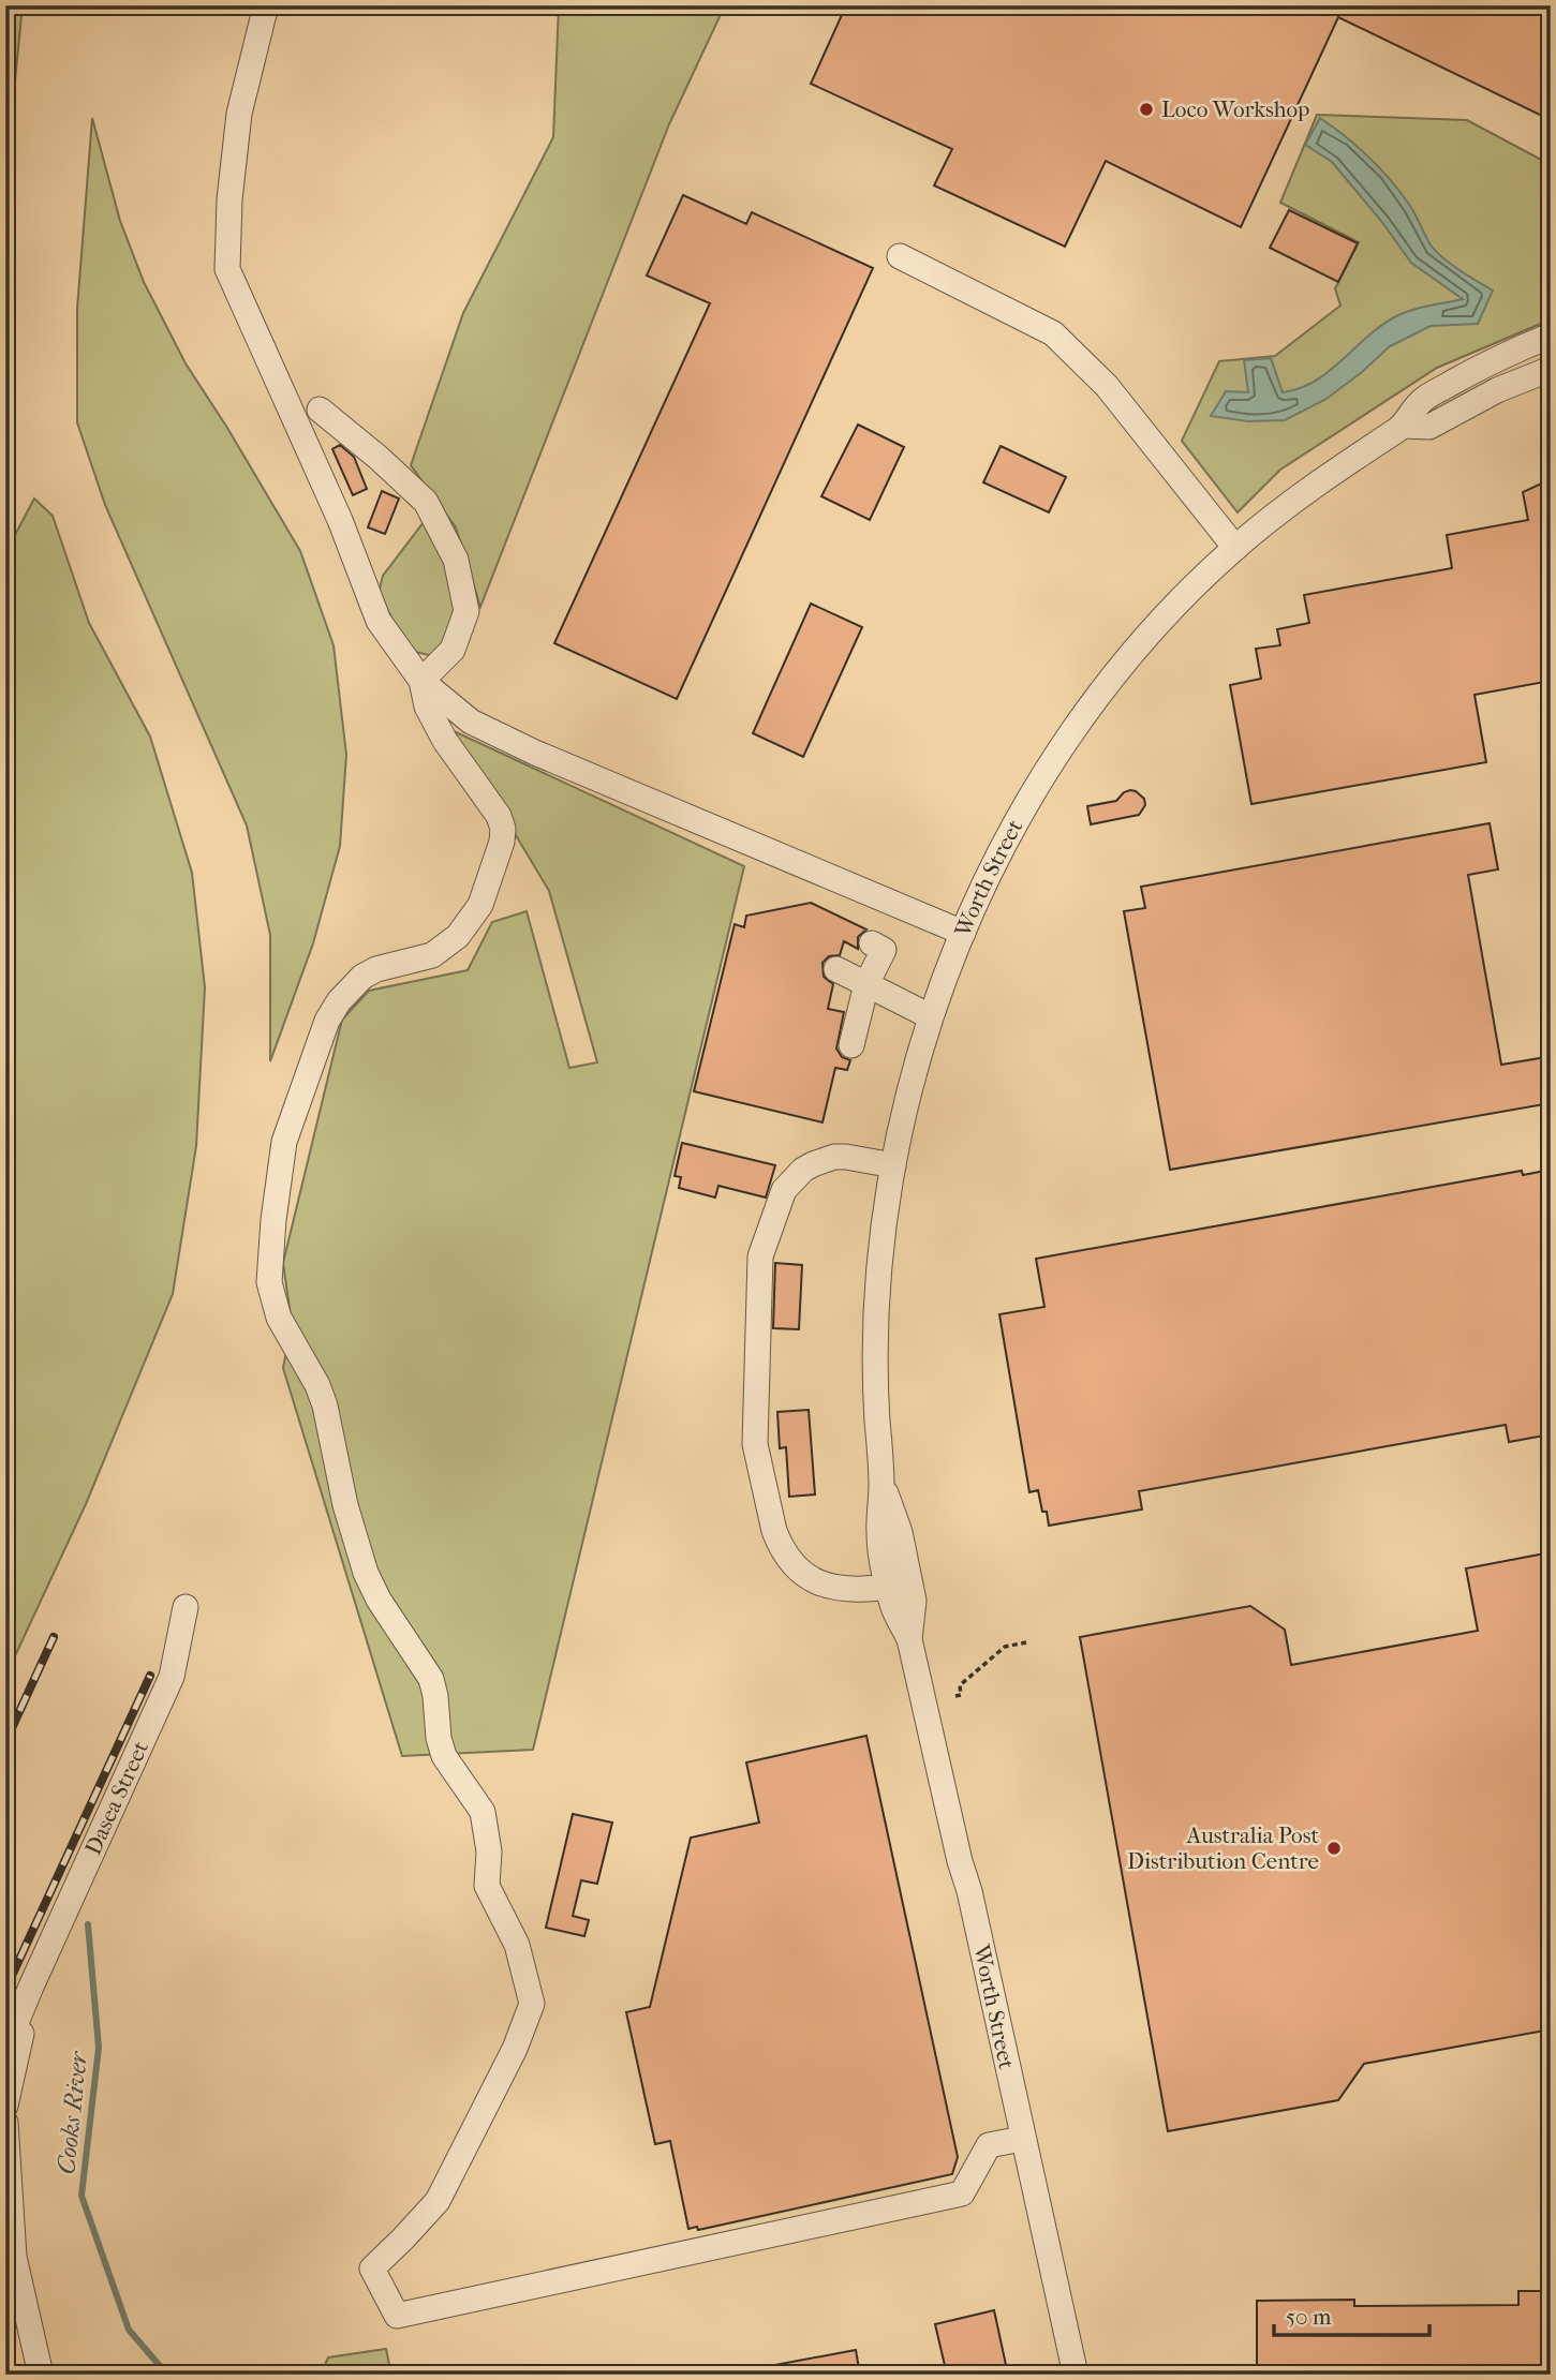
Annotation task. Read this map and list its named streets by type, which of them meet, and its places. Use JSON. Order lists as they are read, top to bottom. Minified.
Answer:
{"streets":{"street":["Worth Street","Dasea Street"]},"water":["Cooks River"],"places":["Loco Workshop","Australia Post Distribution Centre"],"scale_bar":"50 m"}
